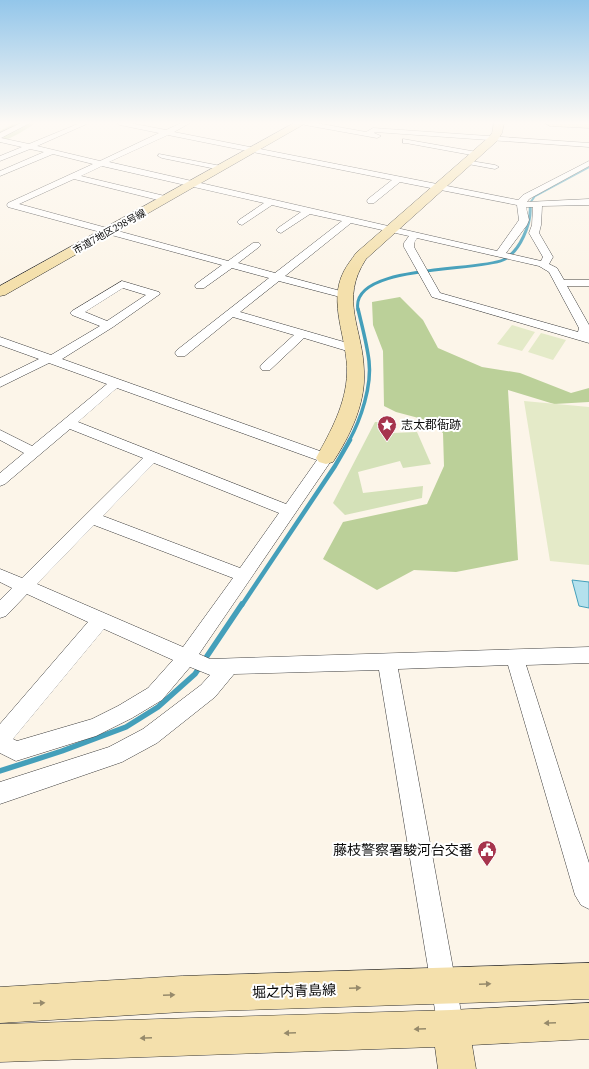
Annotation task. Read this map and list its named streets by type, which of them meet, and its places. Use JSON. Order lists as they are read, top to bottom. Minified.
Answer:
{"streets":{"street":["市道7地区298号線","堀之内青島線"]},"places":{"place":["志太郡衙跡"],"public building":["藤枝警察署駿河台交番"]}}
